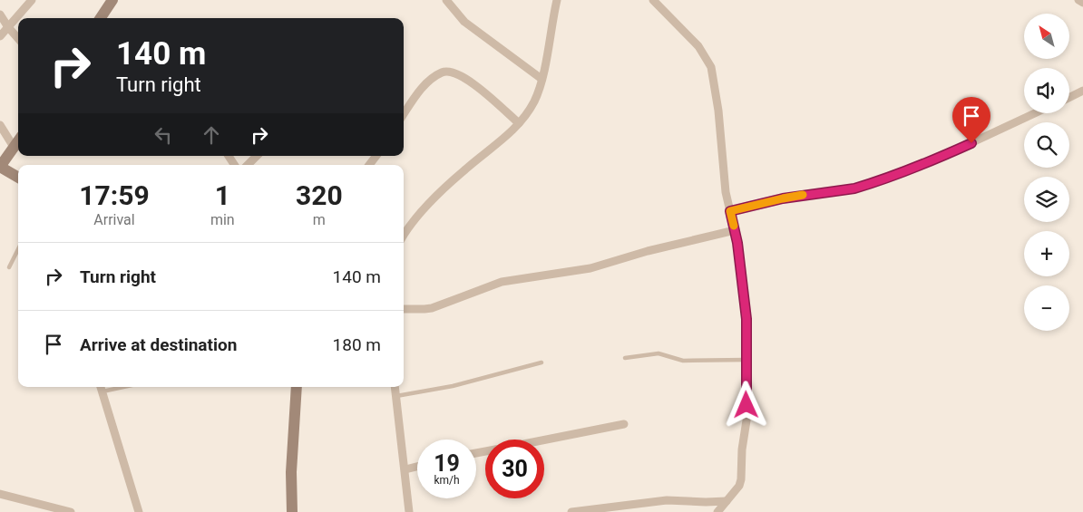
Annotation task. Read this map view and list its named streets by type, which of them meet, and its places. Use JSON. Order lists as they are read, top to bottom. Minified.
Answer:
{"north":"top left","page":{"map_buttons":["+","−"],"turn":["140 m","Turn right"],"eta":["17:59","Arrival","1","min","320","m"],"list":[{"name":"Turn right","value":"140 m"},{"name":"Arrive at destination","value":"180 m"}],"speed":"19 km/h","limit":"30"}}
